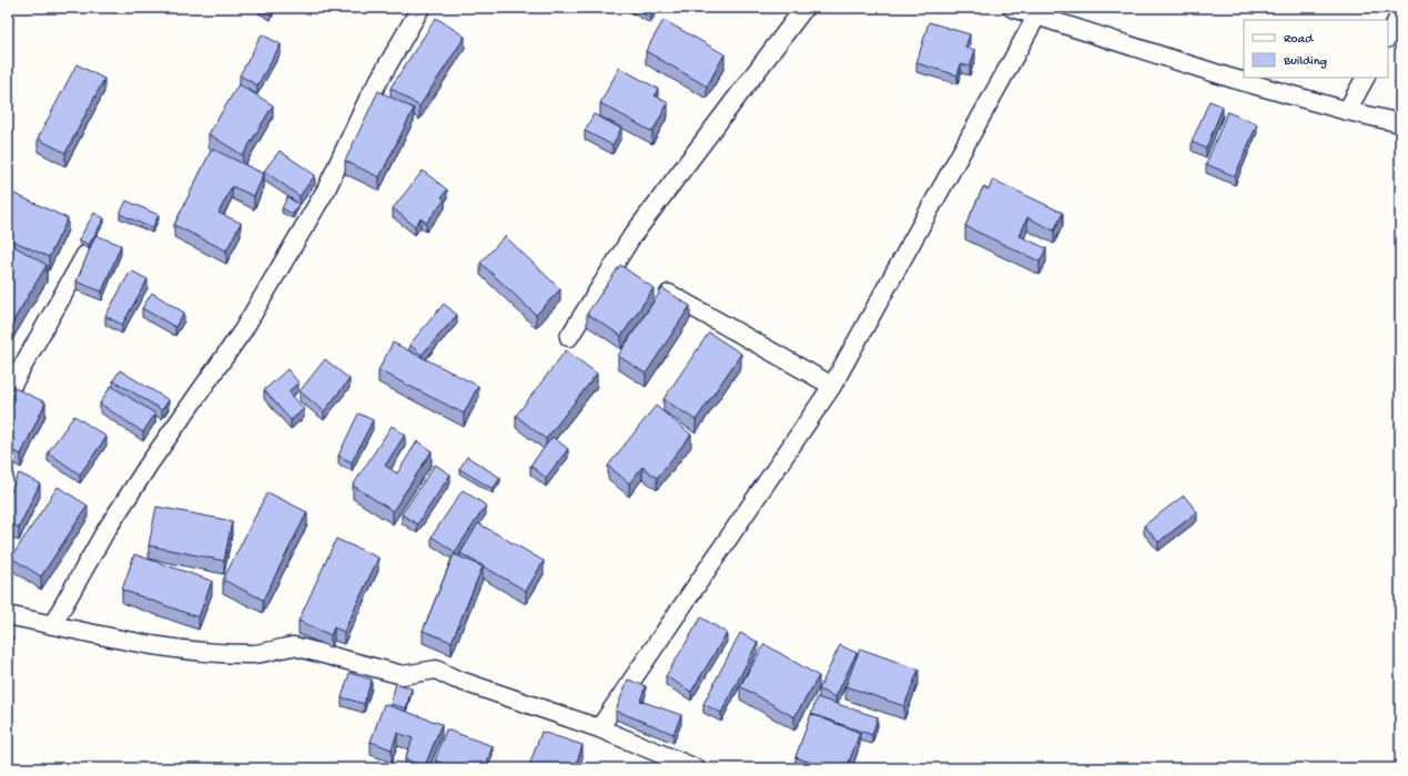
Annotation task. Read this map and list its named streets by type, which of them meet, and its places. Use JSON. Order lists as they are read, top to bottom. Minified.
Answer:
{"legend":["Road","Building"]}
